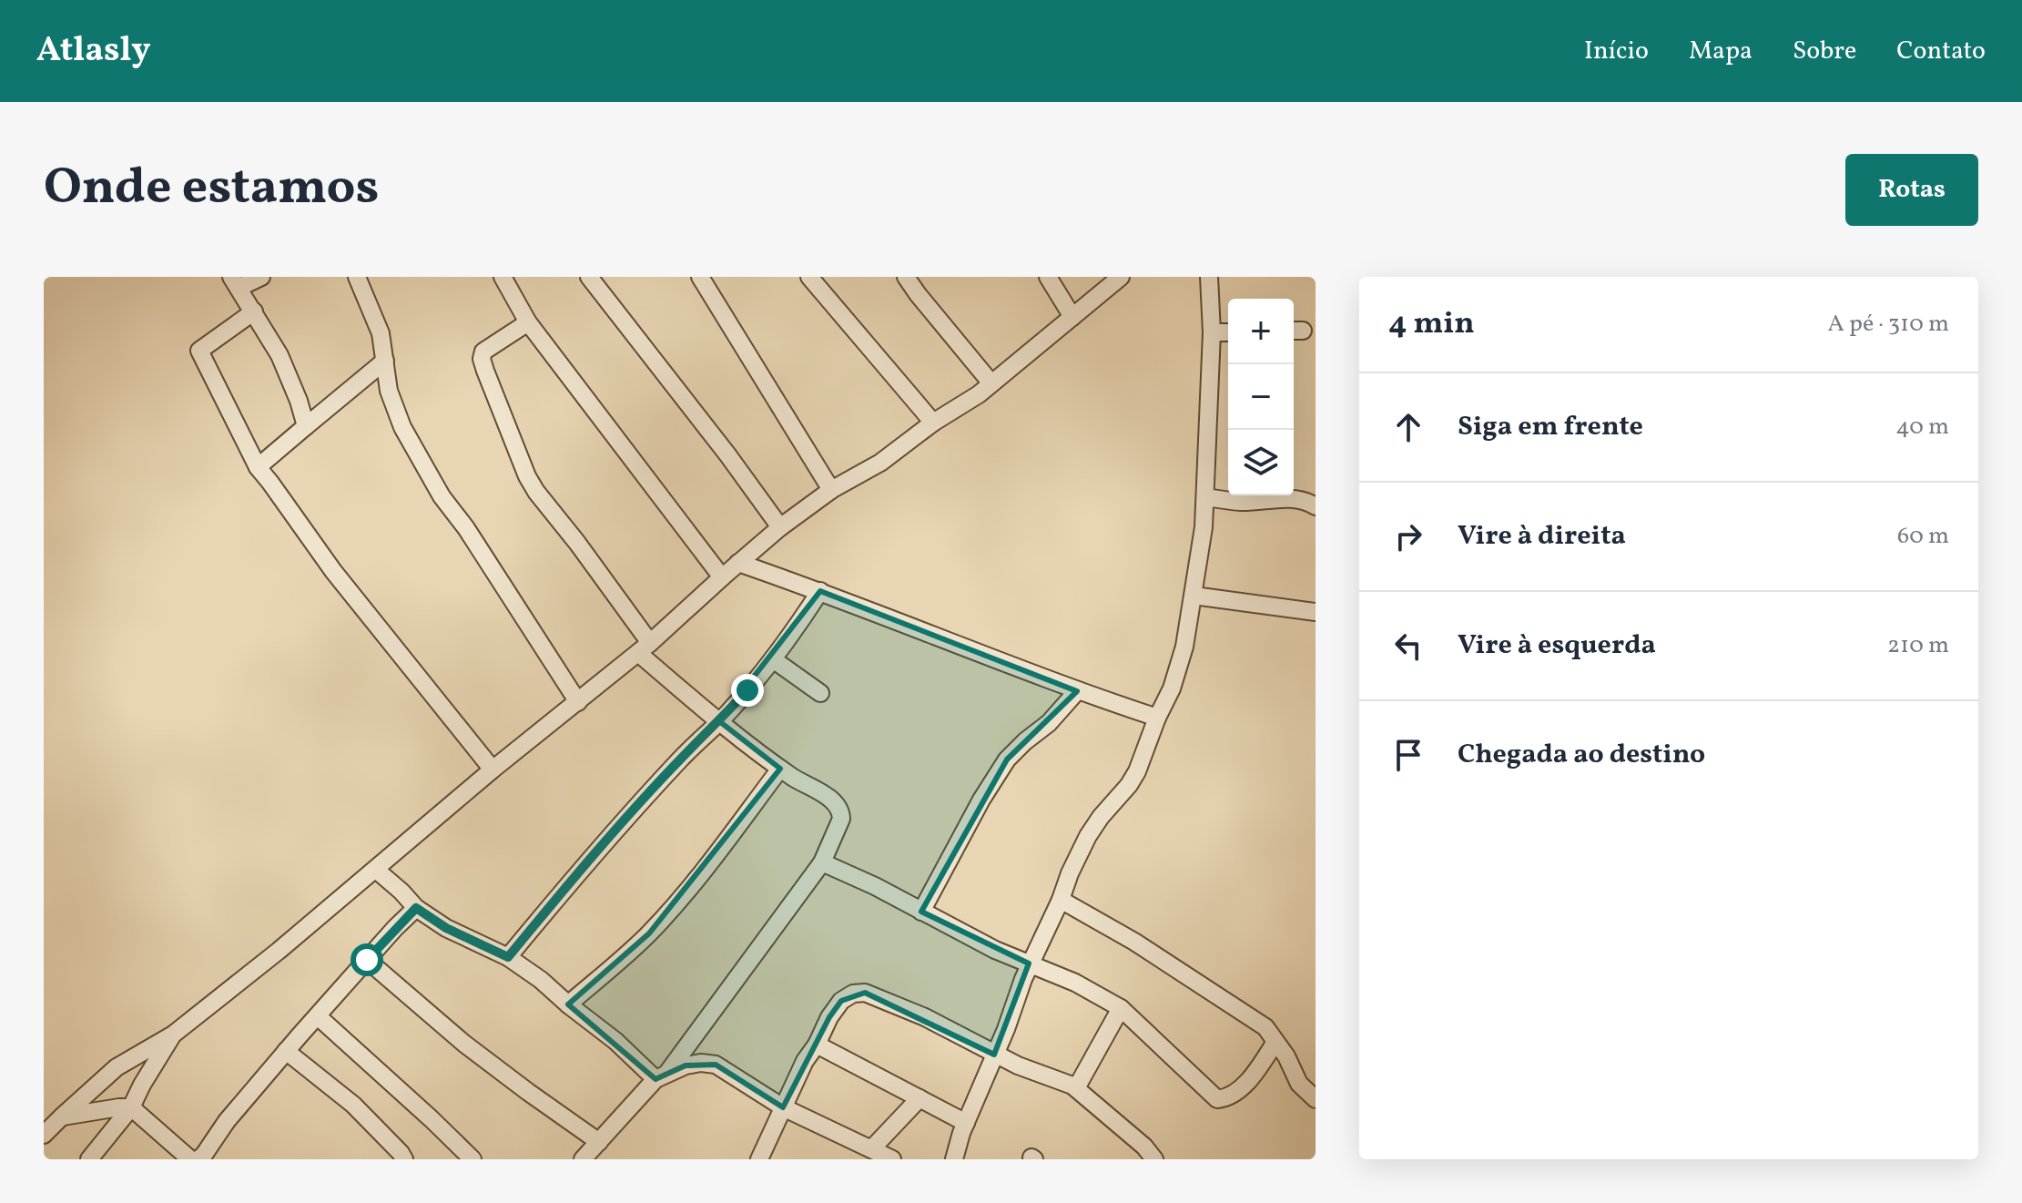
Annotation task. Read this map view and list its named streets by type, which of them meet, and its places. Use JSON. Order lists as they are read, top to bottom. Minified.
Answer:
{"page":{"header":"Atlasly","nav":["Início","Mapa","Sobre","Contato"],"title":"Onde estamos","buttons":"Rotas","heading":["4 min","A pé · 310 m"],"map_buttons":["+","−"],"list":[["Siga em frente","40 m"],["Vire à direita","60 m"],["Vire à esquerda","210 m"],"Chegada ao destino"]}}
